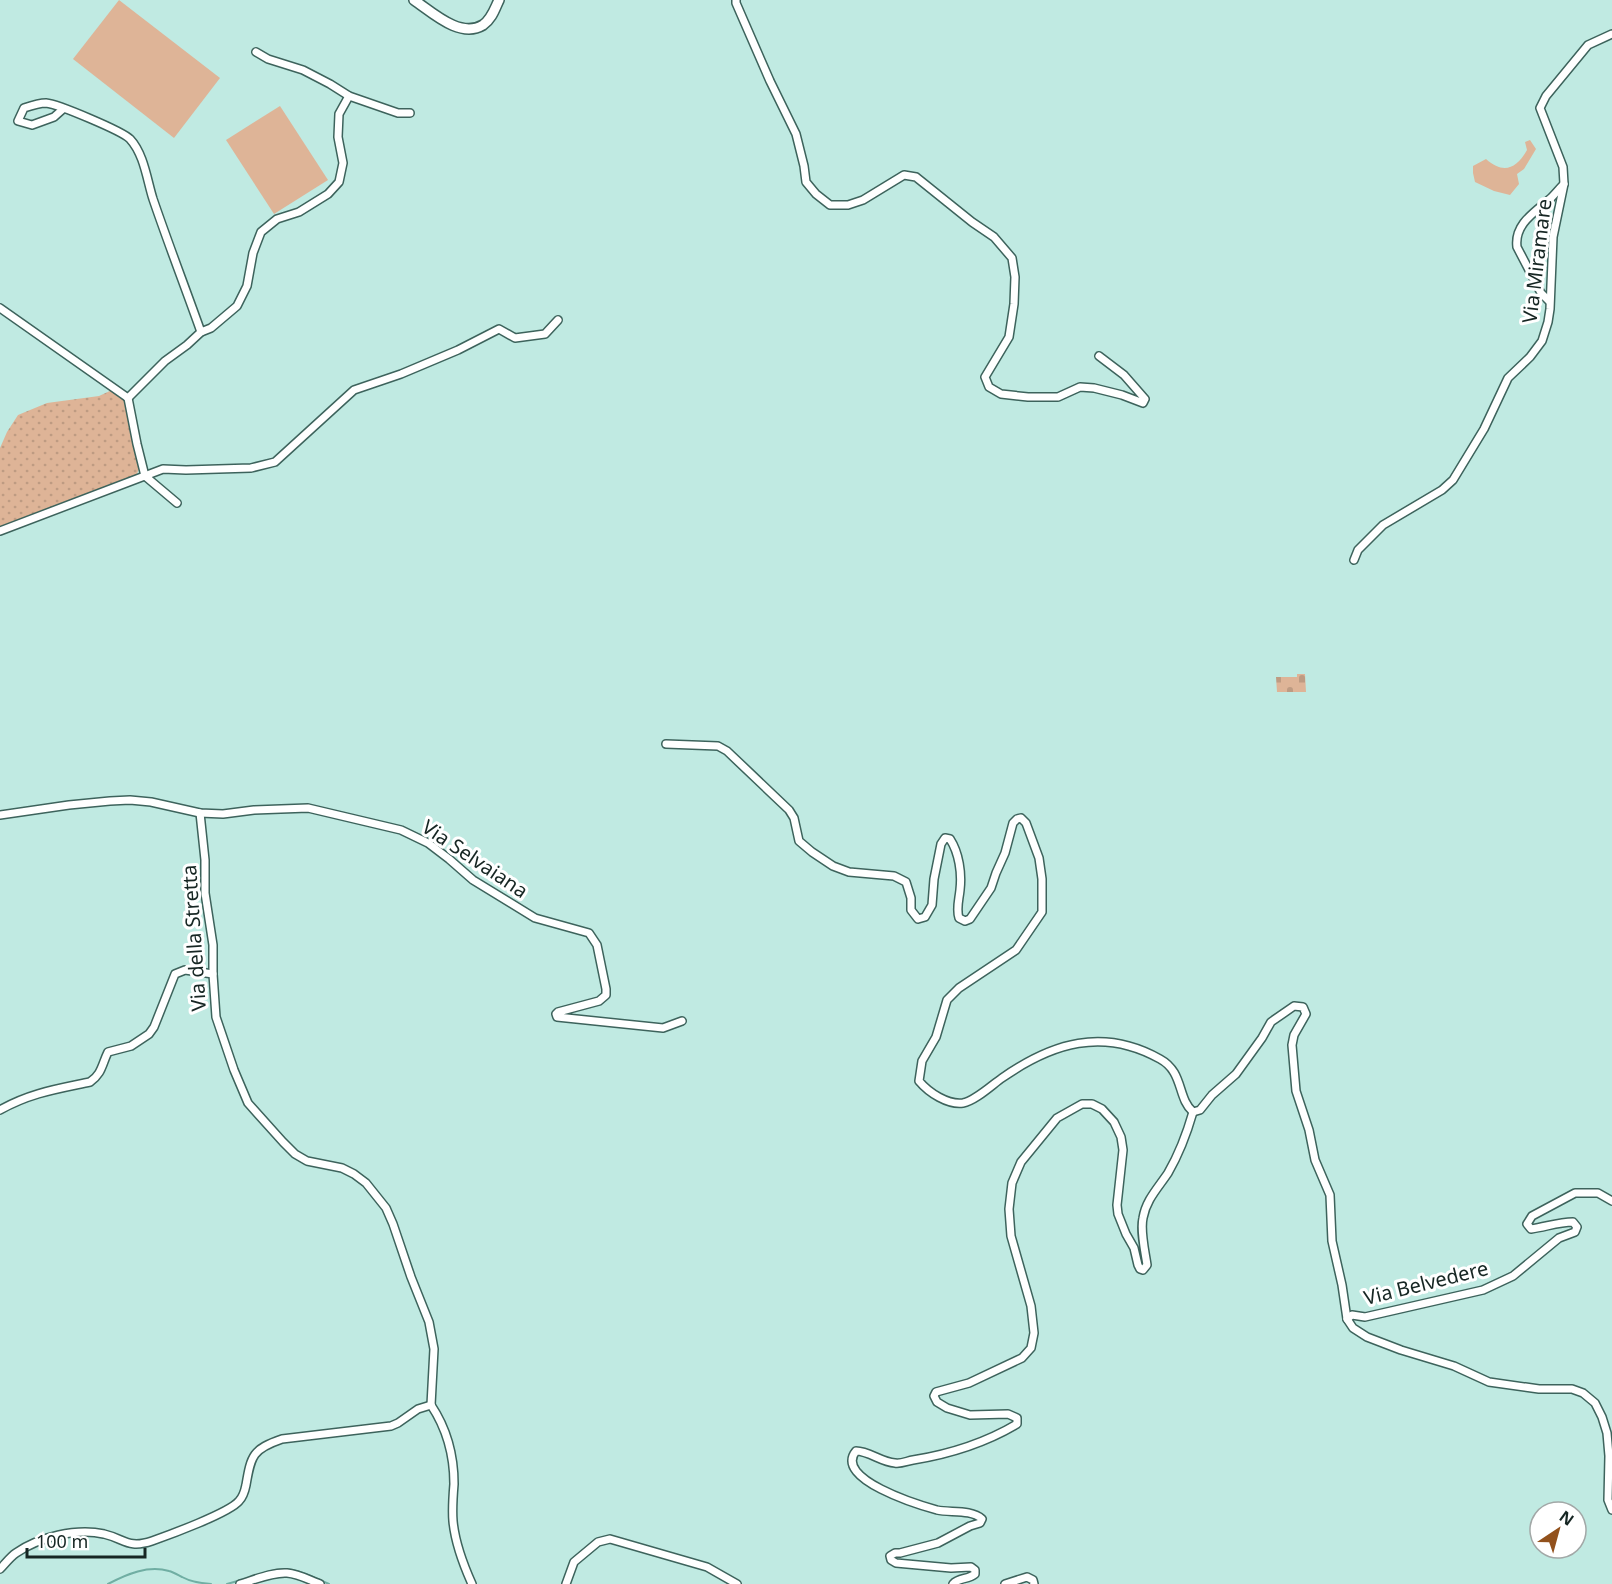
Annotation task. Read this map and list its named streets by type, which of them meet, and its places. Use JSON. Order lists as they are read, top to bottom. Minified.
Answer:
{"streets":{"street":["Via Miramare","Via Selvaiana","Via della Stretta","Via Belvedere"]},"crossings":[["Via Selvaiana","Via della Stretta"]],"scale_bar":"100 m","north":"top right"}
